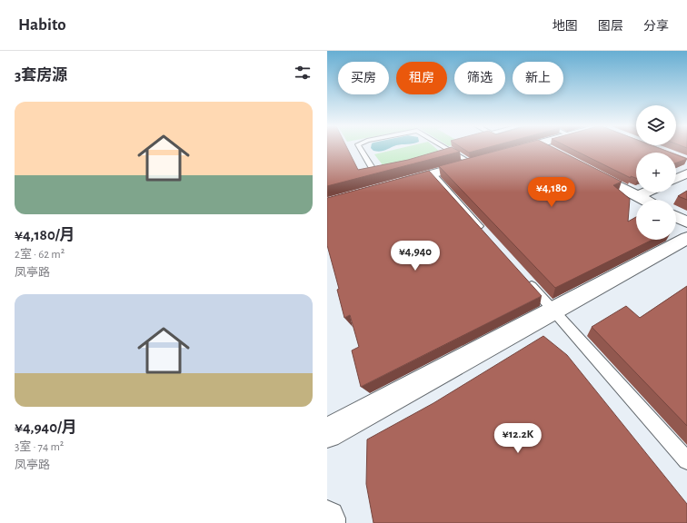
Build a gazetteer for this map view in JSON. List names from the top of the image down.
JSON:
{
  "page": {
    "header": "Habito",
    "nav": ["地图", "图层", "分享"],
    "heading": "3套房源",
    "chip": [
      "买房",
      "租房",
      "筛选",
      "新上"
    ],
    "list": [
      {
        "name": "¥4,180/月",
        "note": "2室 · 62 m² · 凤亭路"
      },
      {
        "name": "¥4,940/月",
        "note": "3室 · 74 m² · 凤亭路"
      }
    ],
    "map_buttons": ["+", "−"],
    "price": ["¥4,180", "¥4,940", "¥12.2K"]
  }
}
